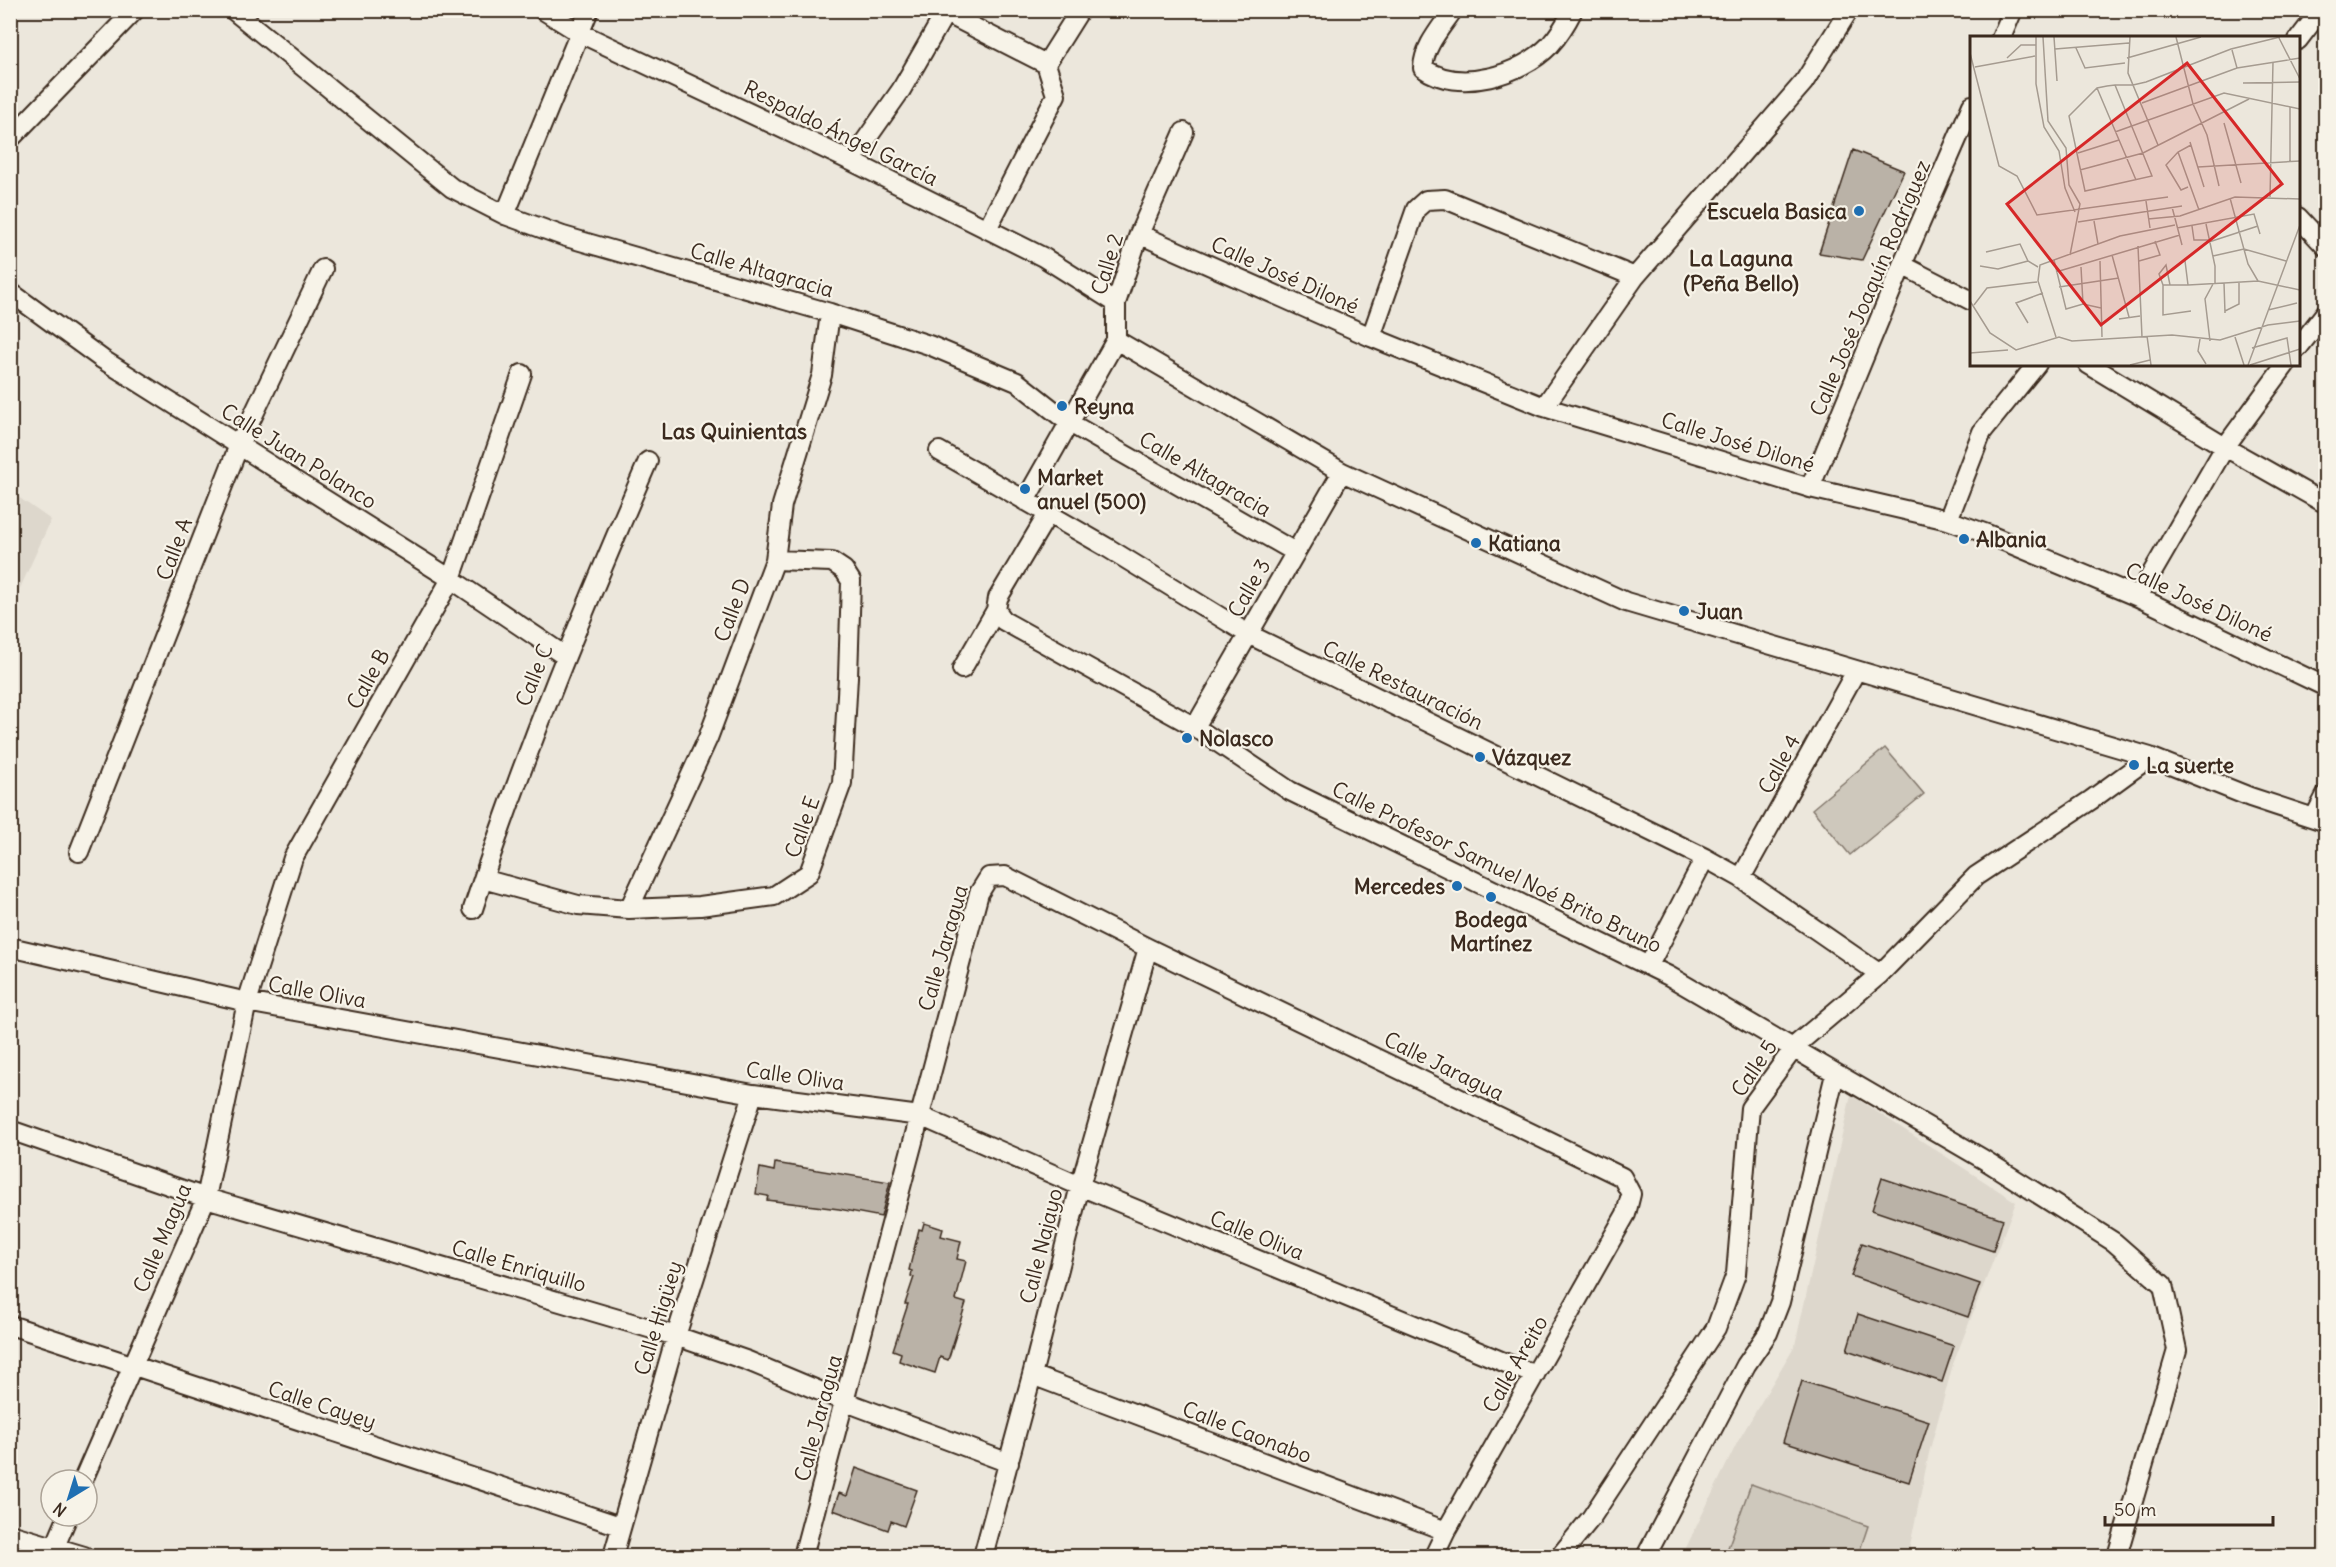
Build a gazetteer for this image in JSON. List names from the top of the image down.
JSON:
{
  "streets": {
    "street": [
      "Respaldo Ángel García",
      "Calle 2",
      "Calle Altagracia",
      "Calle José Diloné",
      "Calle José Joaquín Rodríguez",
      "Calle Juan Polanco",
      "Calle A",
      "Calle 3",
      "Calle D",
      "Calle C",
      "Calle B",
      "Calle Restauración",
      "Calle 4",
      "Calle E",
      "Calle Profesor Samuel Noé Brito Bruno",
      "Calle Jaragua",
      "Calle Oliva",
      "Calle 5",
      "Calle Magua",
      "Calle Najayo",
      "Calle Enriquillo",
      "Calle Higüey",
      "Calle Areito",
      "Calle Cayey",
      "Calle Caonabo"
    ]
  },
  "crossings": [
    ["Respaldo Ángel García", "Calle 2"],
    ["Calle 2", "Calle José Diloné"],
    ["Calle Altagracia", "Calle 3"],
    ["Calle Altagracia", "Calle D"],
    ["Calle José Diloné", "Calle José Joaquín Rodríguez"],
    ["Calle Juan Polanco", "Calle A"],
    ["Calle Juan Polanco", "Calle C"],
    ["Calle Juan Polanco", "Calle B"],
    ["Calle 3", "Calle Restauración"],
    ["Calle 3", "Calle Profesor Samuel Noé Brito Bruno"],
    ["Calle D", "Calle E"],
    ["Calle C", "Calle E"],
    ["Calle B", "Calle Oliva"],
    ["Calle B", "Calle Magua"],
    ["Calle Restauración", "Calle 4"],
    ["Calle Restauración", "Calle 5"],
    ["Calle Profesor Samuel Noé Brito Bruno", "Calle 5"],
    ["Calle Jaragua", "Calle Oliva"],
    ["Calle Jaragua", "Calle Najayo"],
    ["Calle Jaragua", "Calle Enriquillo"],
    ["Calle Jaragua", "Calle Areito"],
    ["Calle Oliva", "Calle Magua"],
    ["Calle Oliva", "Calle Najayo"],
    ["Calle Oliva", "Calle Higüey"],
    ["Calle Oliva", "Calle Areito"],
    ["Calle Magua", "Calle Enriquillo"],
    ["Calle Magua", "Calle Cayey"],
    ["Calle Najayo", "Calle Enriquillo"],
    ["Calle Najayo", "Calle Caonabo"],
    ["Calle Enriquillo", "Calle Higüey"],
    ["Calle Higüey", "Calle Cayey"],
    ["Calle Areito", "Calle Caonabo"]
  ],
  "districts": ["La Laguna (Peña Bello)", "Las Quinientas"],
  "places": [
    "Escuela Basica",
    "Reyna",
    "Market anuel (500)",
    "Albania",
    "Katiana",
    "Juan",
    "Nolasco",
    "Vázquez",
    "La suerte",
    "Mercedes",
    "Bodega Martínez"
  ],
  "scale_bar": "50 m",
  "north": "bottom left"
}
